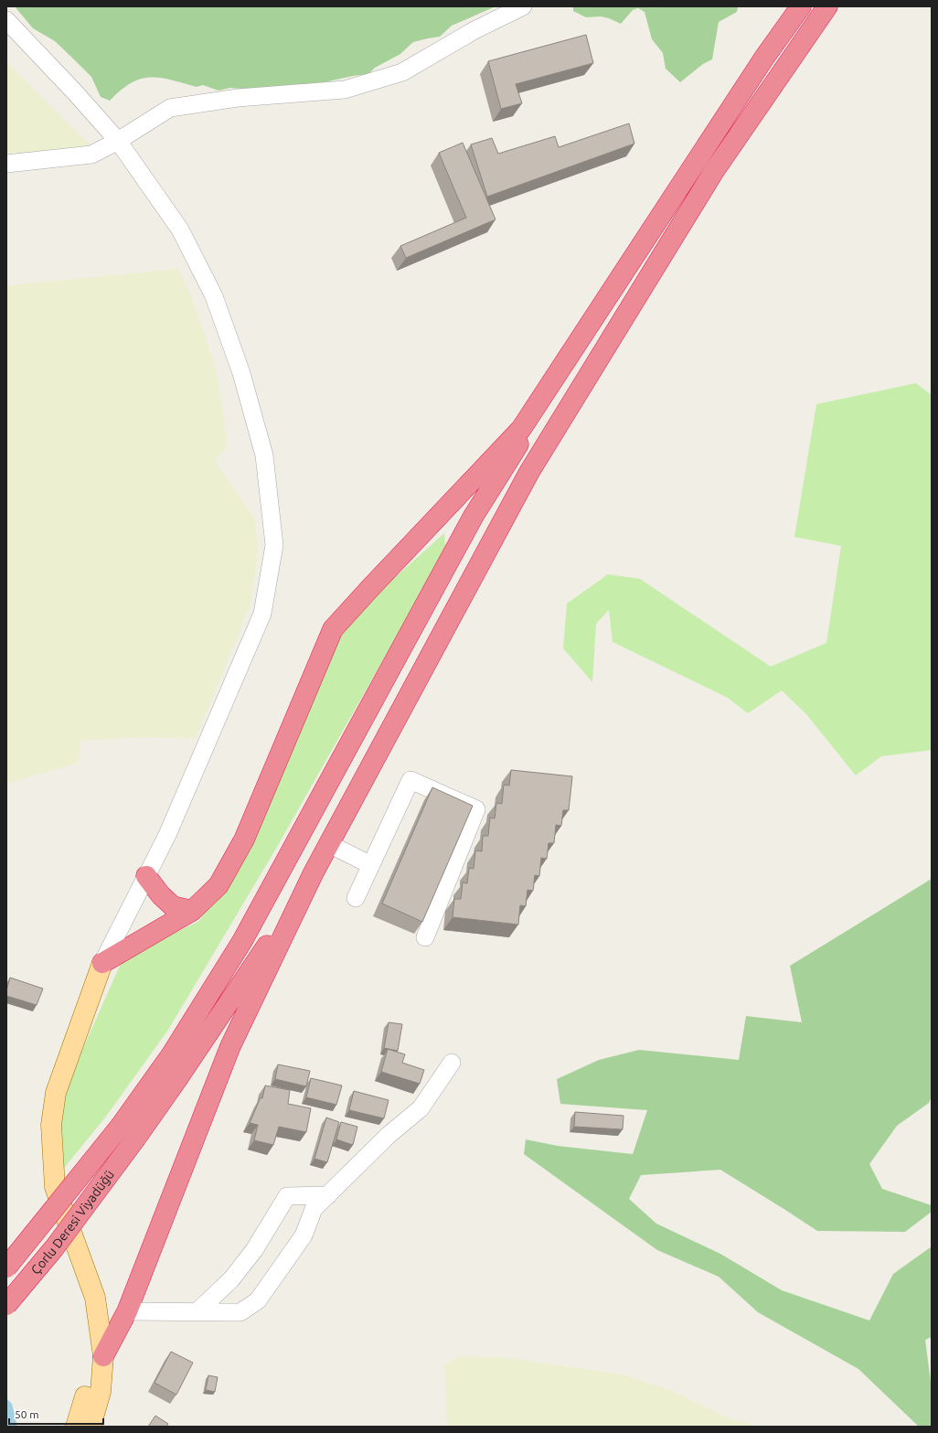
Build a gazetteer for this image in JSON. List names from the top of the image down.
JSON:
{
  "streets": {
    "highway": ["Çorlu Deresi Viyadüğü"]
  },
  "scale_bar": "50 m"
}
